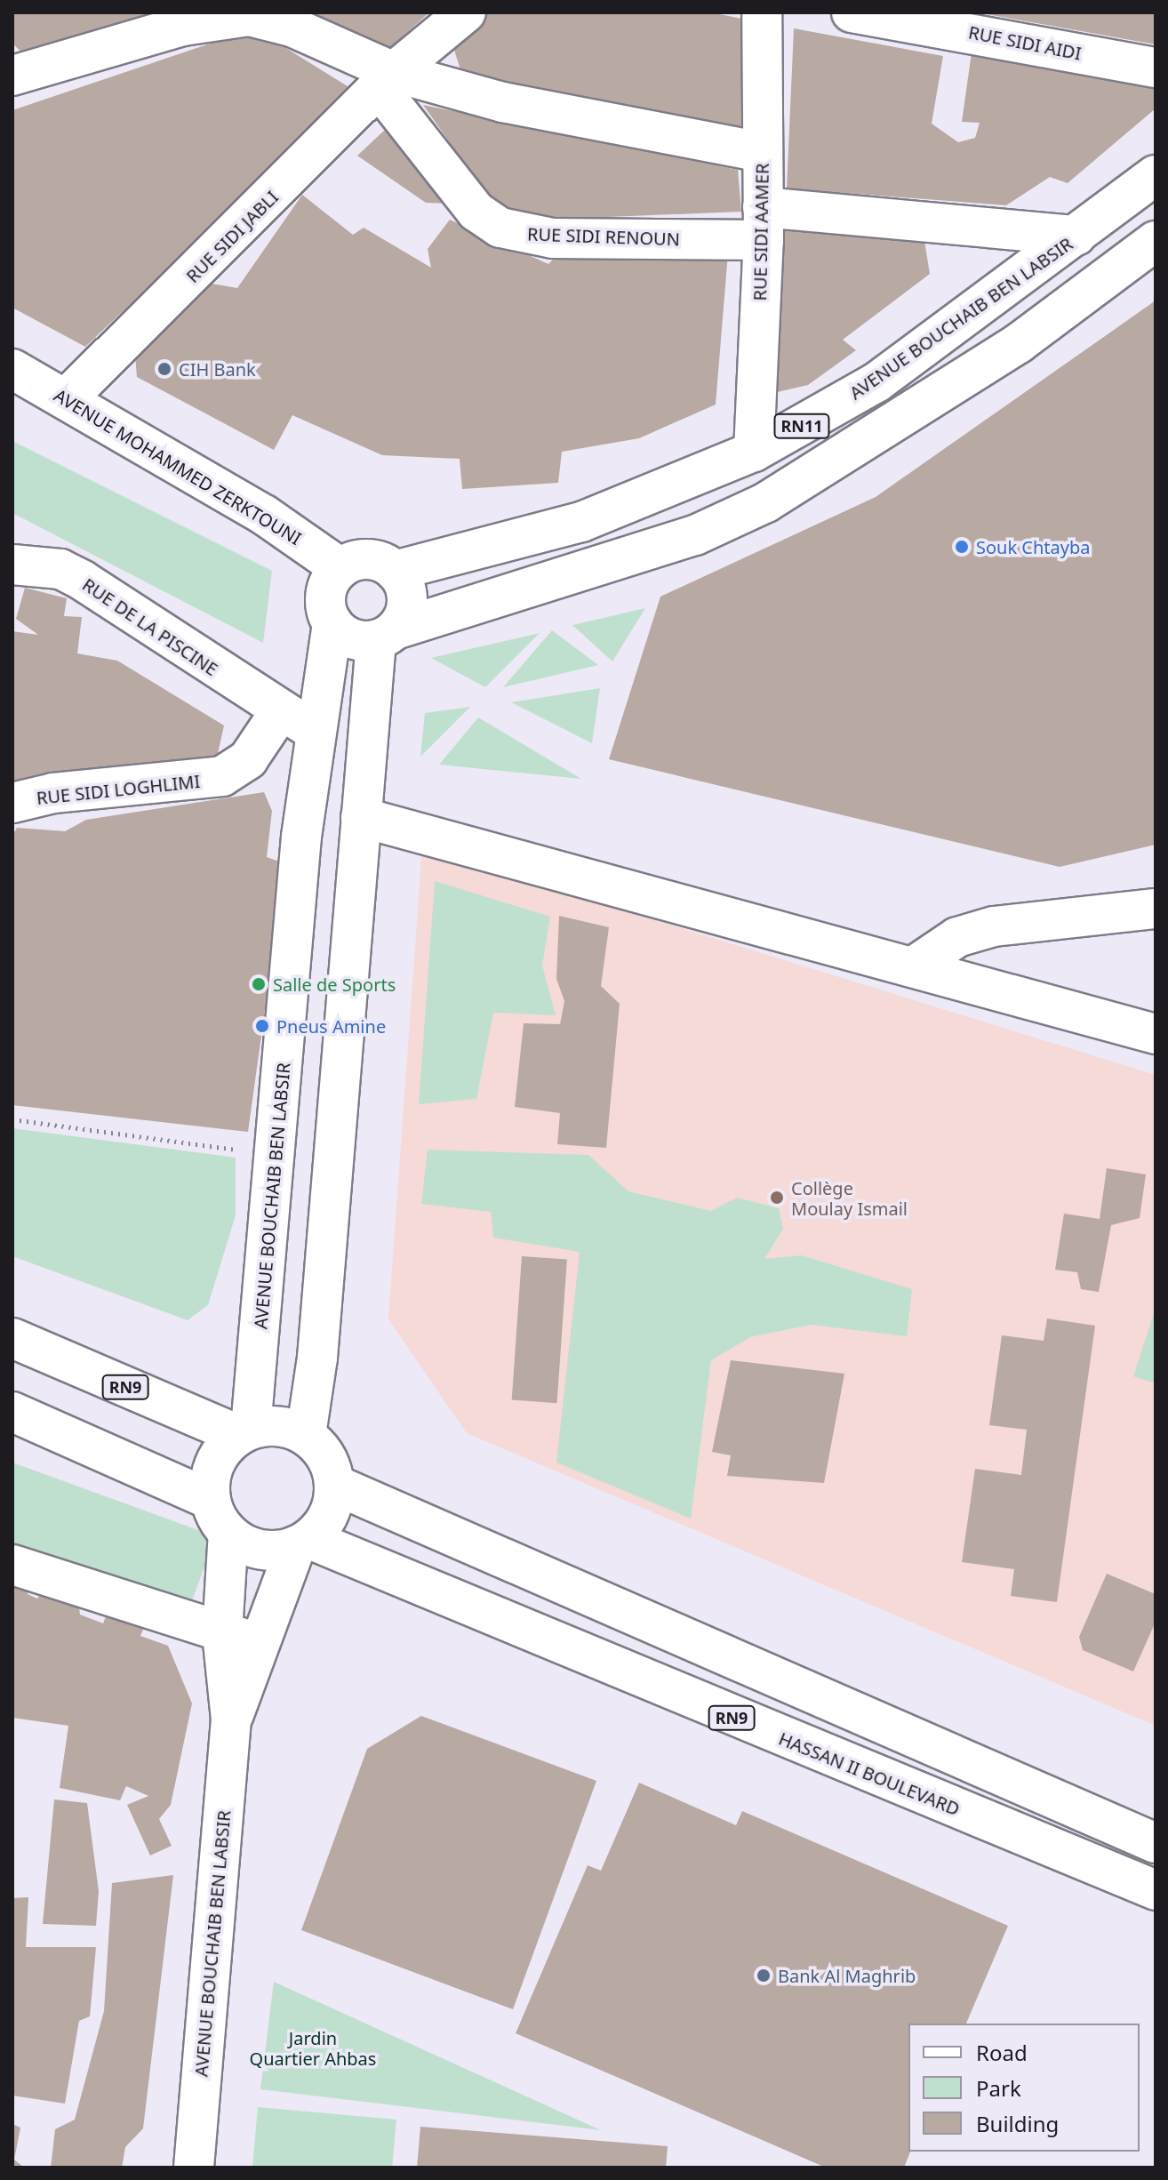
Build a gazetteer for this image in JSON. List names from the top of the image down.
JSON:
{
  "streets": {
    "main road": [
      "RUE SIDI AIDI",
      "RUE SIDI AAMER",
      "RUE SIDI JABLI",
      "RUE SIDI RENOUN",
      "AVENUE BOUCHAIB BEN LABSIR",
      "RN11",
      "AVENUE MOHAMMED ZERKTOUNI",
      "RUE DE LA PISCINE",
      "RUE SIDI LOGHLIMI",
      "RN9",
      "HASSAN II BOULEVARD"
    ]
  },
  "crossings": [
    ["RUE SIDI AAMER", "RUE SIDI RENOUN"],
    ["RUE SIDI AAMER", "AVENUE BOUCHAIB BEN LABSIR"],
    ["RUE SIDI JABLI", "RUE SIDI RENOUN"],
    ["RUE SIDI JABLI", "AVENUE MOHAMMED ZERKTOUNI"],
    ["RUE SIDI RENOUN", "AVENUE BOUCHAIB BEN LABSIR"],
    ["AVENUE BOUCHAIB BEN LABSIR", "RN11"],
    ["AVENUE BOUCHAIB BEN LABSIR", "AVENUE MOHAMMED ZERKTOUNI"],
    ["AVENUE BOUCHAIB BEN LABSIR", "RUE DE LA PISCINE"],
    ["AVENUE BOUCHAIB BEN LABSIR", "RN9"],
    ["AVENUE BOUCHAIB BEN LABSIR", "HASSAN II BOULEVARD"],
    ["RN11", "AVENUE MOHAMMED ZERKTOUNI"],
    ["RUE DE LA PISCINE", "RUE SIDI LOGHLIMI"],
    ["RN9", "HASSAN II BOULEVARD"]
  ],
  "parks": ["Jardin Quartier Ahbas"],
  "places": [
    "CIH Bank",
    "Souk Chtayba",
    "Salle de Sports",
    "Pneus Amine",
    "Collège Moulay Ismail",
    "Bank Al Maghrib"
  ],
  "legend": ["Road", "Park", "Building"]
}
